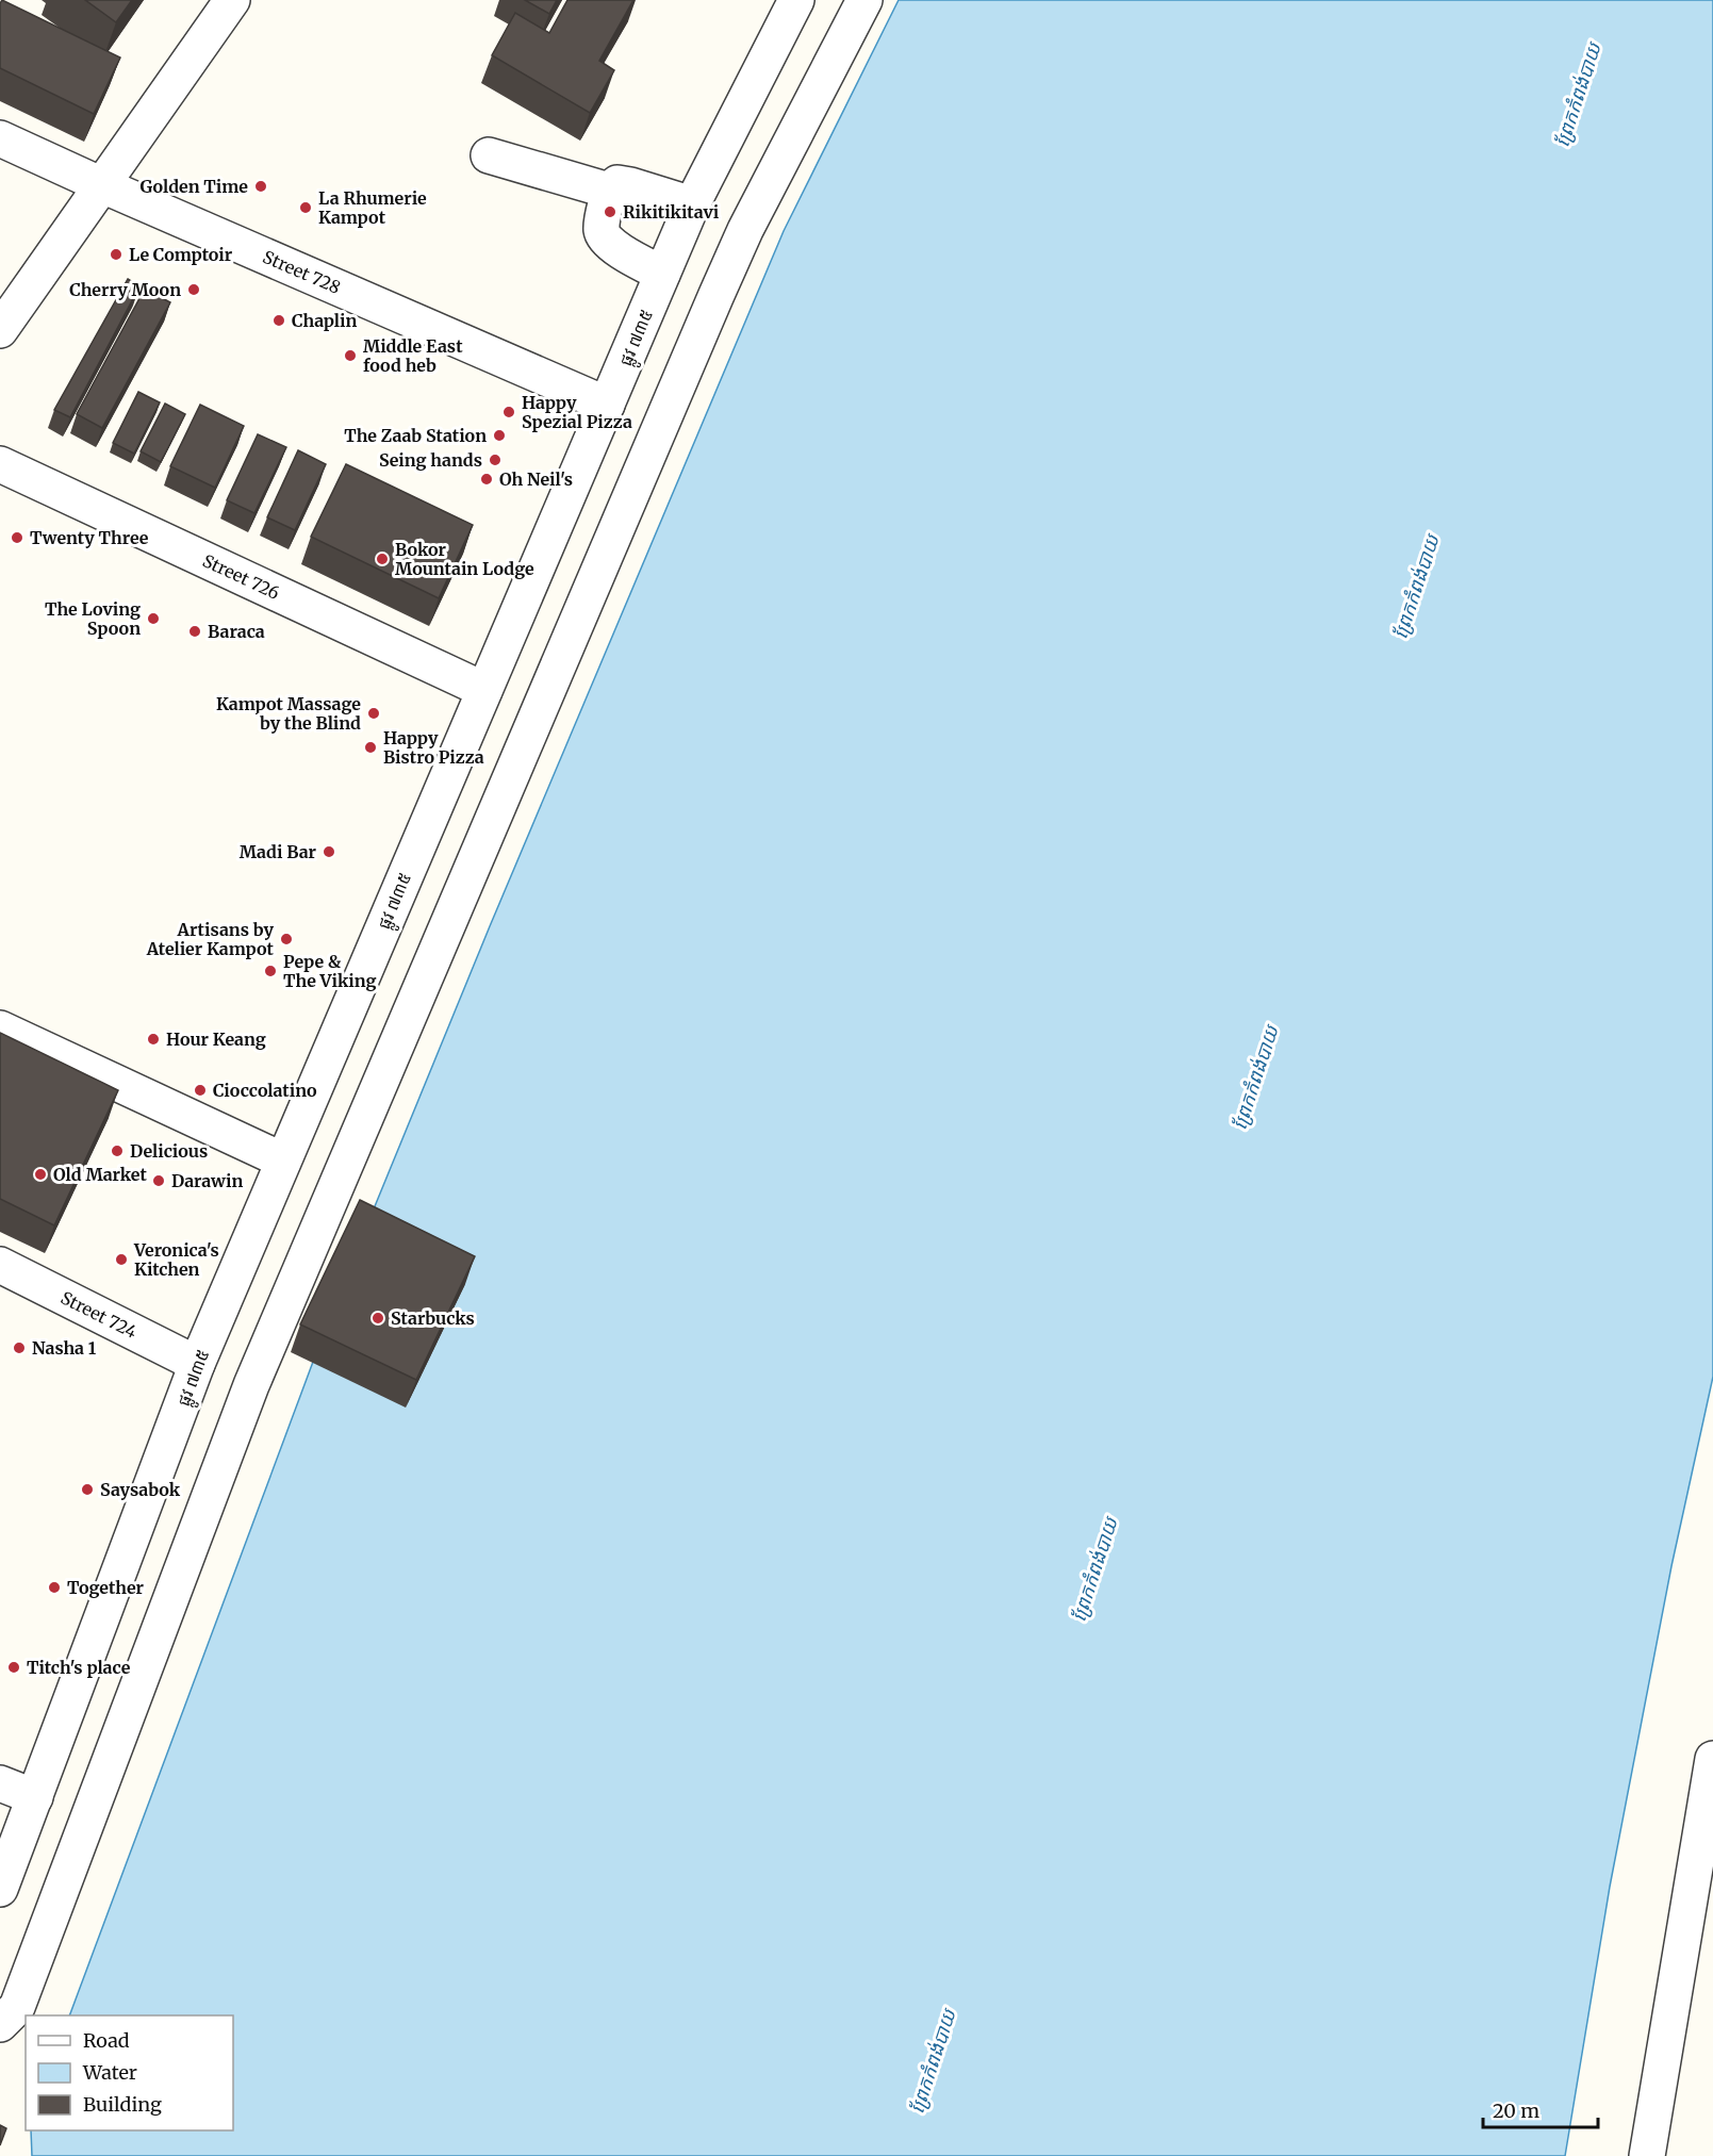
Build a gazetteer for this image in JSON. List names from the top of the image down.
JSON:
{
  "streets": {
    "street": [
      "Street 728",
      "ផ្លូវ ៧៣៥",
      "Street 726",
      "Street 724"
    ]
  },
  "crossings": [
    ["Street 728", "ផ្លូវ ៧៣៥"],
    ["ផ្លូវ ៧៣៥", "Street 726"],
    ["ផ្លូវ ៧៣៥", "Street 724"]
  ],
  "water": ["ព្រែកកំពង់បាយ"],
  "places": [
    "Golden Time",
    "La Rhumerie Kampot",
    "Rikitikitavi",
    "Le Comptoir",
    "Cherry Moon",
    "Chaplin",
    "Middle East food heb",
    "Happy Spezial Pizza",
    "The Zaab Station",
    "Seing hands",
    "Oh Neil's",
    "Twenty Three",
    "Bokor Mountain Lodge",
    "The Loving Spoon",
    "Baraca",
    "Kampot Massage by the Blind",
    "Happy Bistro Pizza",
    "Madi Bar",
    "Artisans by Atelier Kampot",
    "Pepe & The Viking",
    "Hour Keang",
    "Cioccolatino",
    "Delicious",
    "Old Market",
    "Darawin",
    "Veronica's Kitchen",
    "Starbucks",
    "Nasha 1",
    "Saysabok",
    "Together",
    "Titch's place"
  ],
  "legend": ["Road", "Water", "Building"],
  "scale_bar": "20 m"
}
